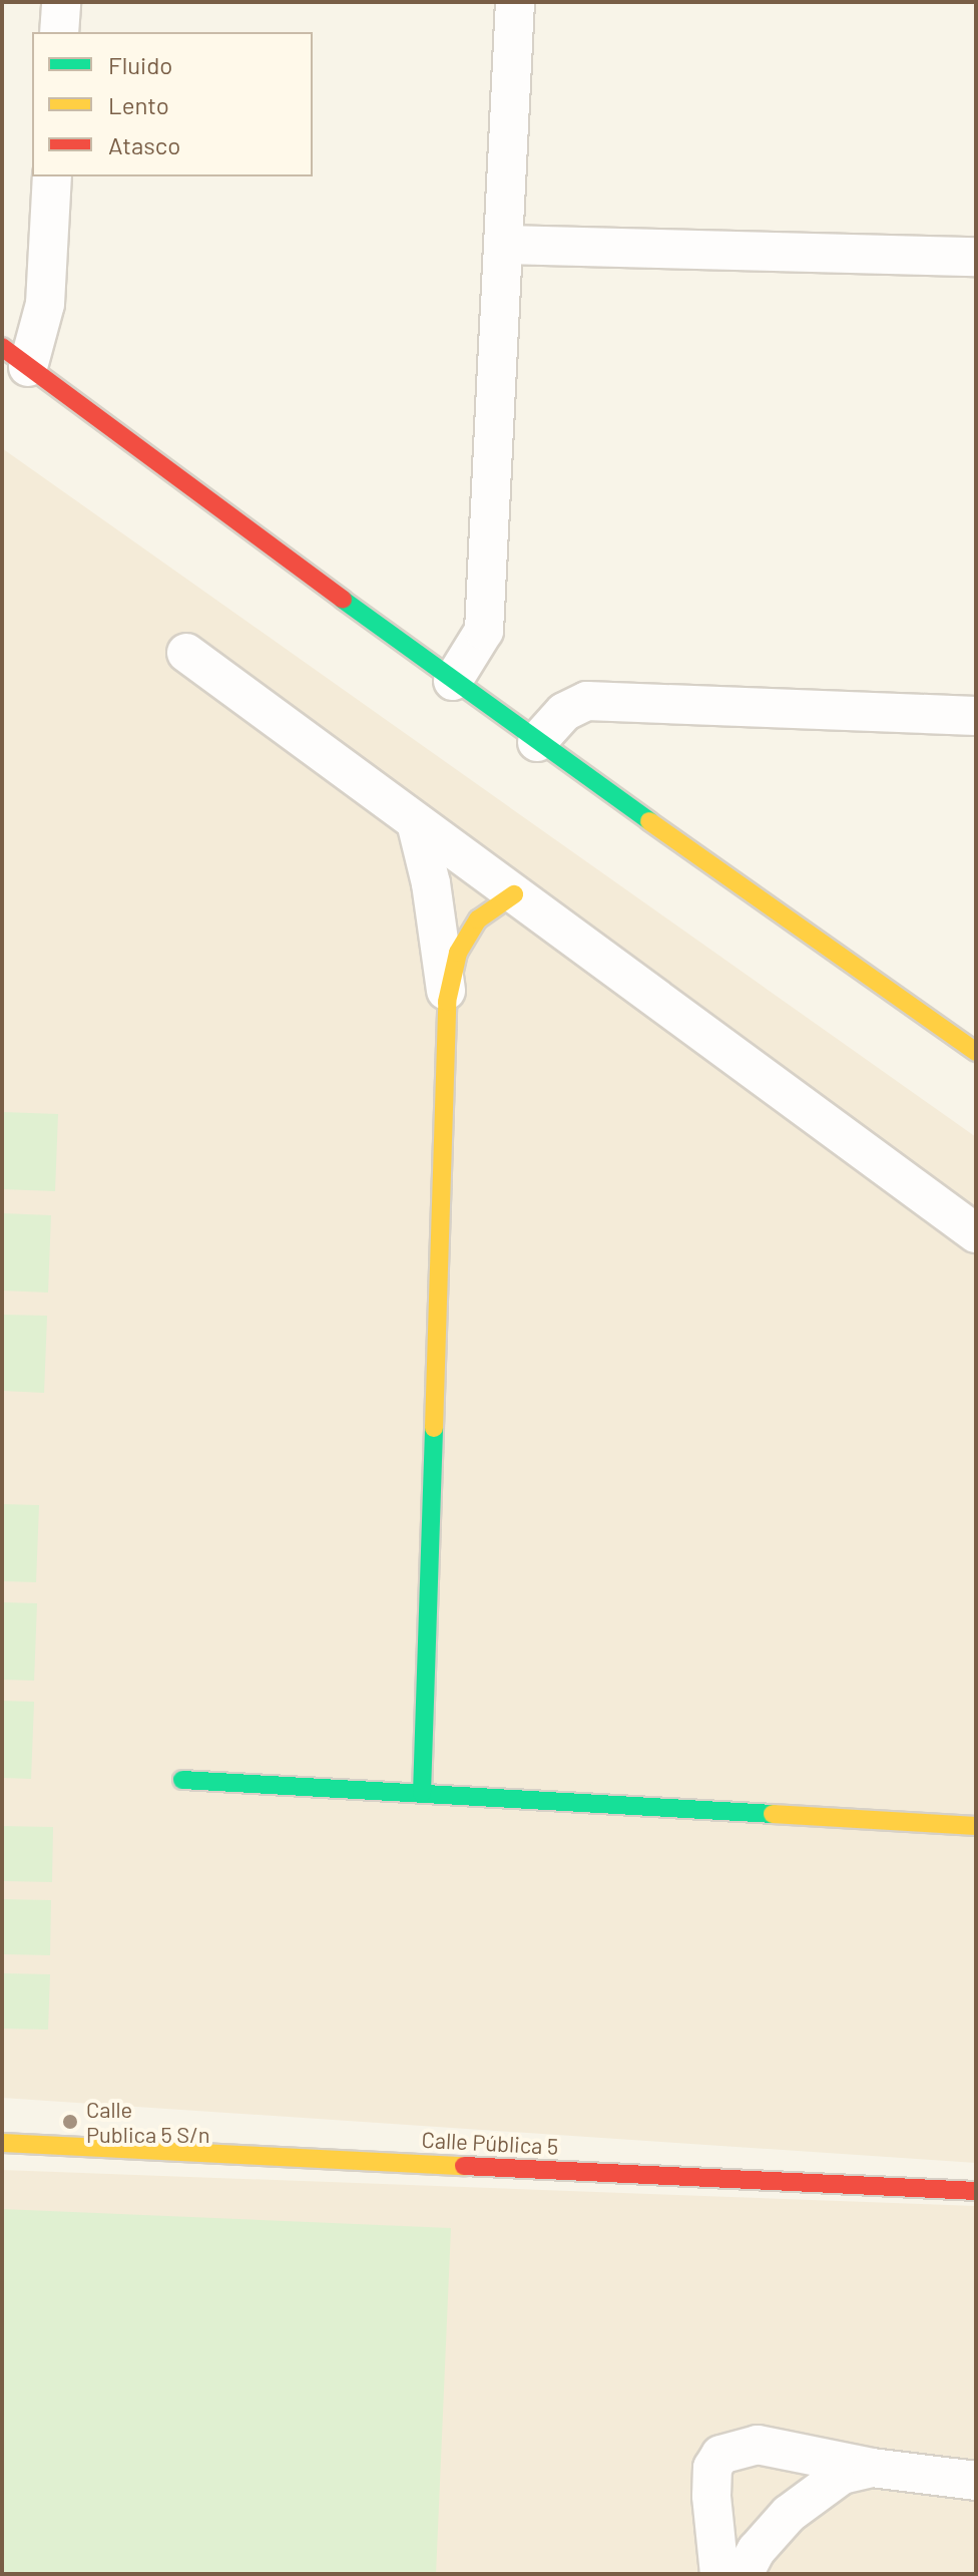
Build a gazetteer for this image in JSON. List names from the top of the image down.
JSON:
{
  "streets": {
    "street": ["Calle Pública 5"]
  },
  "places": ["Calle Publica 5 S/n"],
  "legend": ["Fluido", "Lento", "Atasco"]
}
